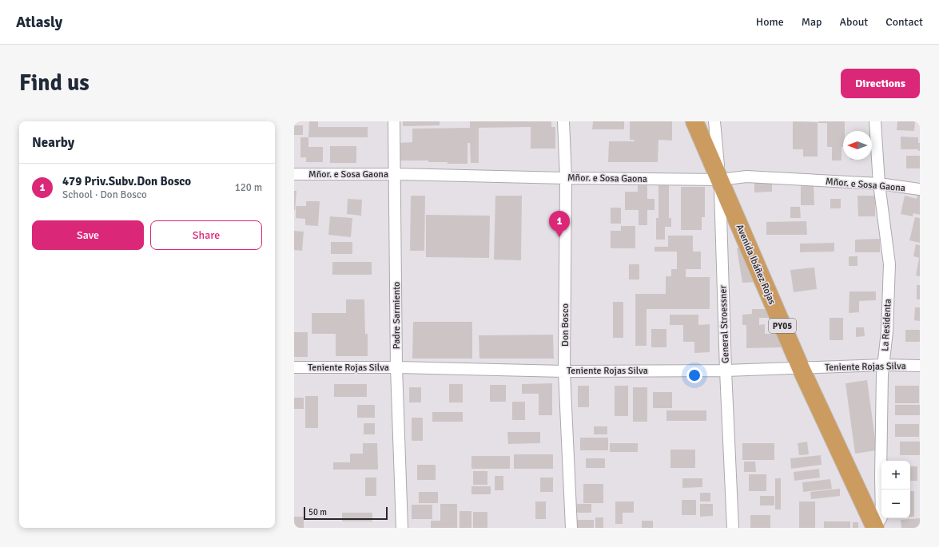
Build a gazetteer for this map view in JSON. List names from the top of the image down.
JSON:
{
  "streets": {
    "highway": ["Avenida Ibáñez Rojas", "PY05"],
    "street": [
      "Mñor. e Sosa Gaona",
      "Padre Sarmiento",
      "General Stroessner",
      "Don Bosco",
      "La Residenta",
      "Teniente Rojas Silva"
    ]
  },
  "crossings": [
    ["Mñor. e Sosa Gaona", "Avenida Ibáñez Rojas"],
    ["Mñor. e Sosa Gaona", "Padre Sarmiento"],
    ["Mñor. e Sosa Gaona", "General Stroessner"],
    ["Mñor. e Sosa Gaona", "Don Bosco"],
    ["Mñor. e Sosa Gaona", "La Residenta"],
    ["Avenida Ibáñez Rojas", "General Stroessner"],
    ["Avenida Ibáñez Rojas", "La Residenta"],
    ["Avenida Ibáñez Rojas", "Teniente Rojas Silva"],
    ["Padre Sarmiento", "Teniente Rojas Silva"],
    ["General Stroessner", "Teniente Rojas Silva"],
    ["Don Bosco", "Teniente Rojas Silva"],
    ["La Residenta", "Teniente Rojas Silva"]
  ],
  "scale_bar": "50 m",
  "north": "left",
  "page": {
    "header": "Atlasly",
    "nav": [
      "Home",
      "Map",
      "About",
      "Contact"
    ],
    "buttons": [
      "Directions",
      ["Save", "Share"]
    ],
    "title": "Find us",
    "heading": "Nearby",
    "list": [
      {
        "mark": "1",
        "name": "479 Priv.Subv.Don Bosco",
        "note": "School · Don Bosco",
        "value": "120 m"
      }
    ],
    "pins": "1",
    "map_buttons": ["+", "−"],
    "scale": "50 m"
  }
}
